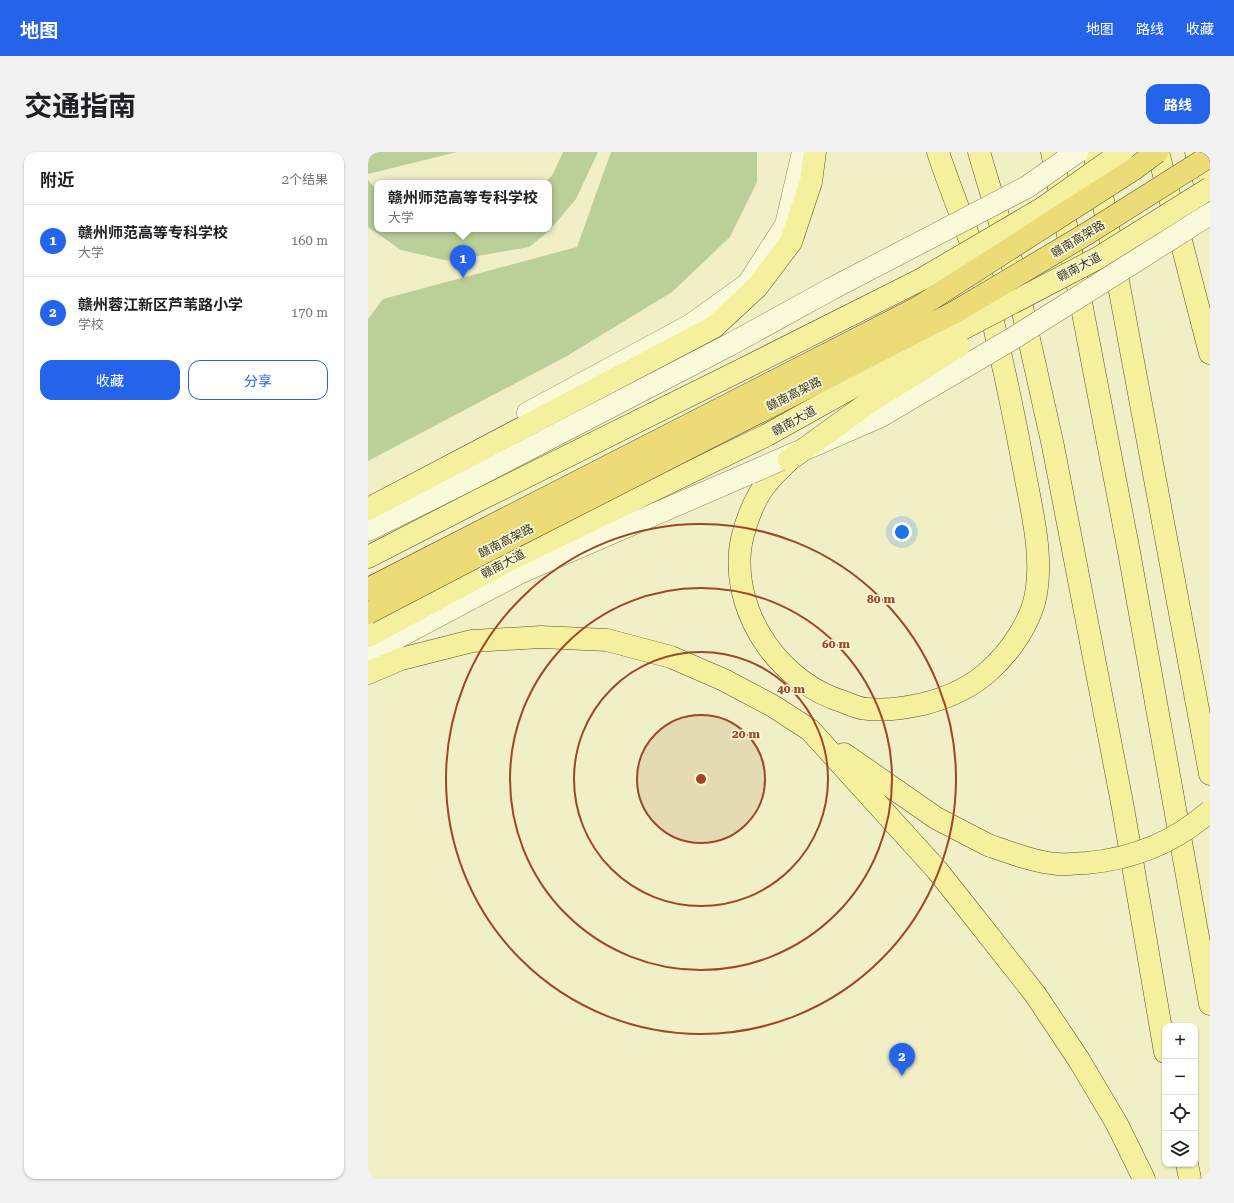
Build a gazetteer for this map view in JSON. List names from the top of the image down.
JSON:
{
  "streets": {
    "highway": ["赣南高架路"],
    "main road": ["赣南大道"]
  },
  "page": {
    "header": "地图",
    "nav": ["地图", "路线", "收藏"],
    "title": "交通指南",
    "buttons": [
      "路线",
      ["收藏", "分享"]
    ],
    "heading": ["附近", "2个结果"],
    "popup": ["赣州师范高等专科学校", "大学"],
    "list": [
      {
        "mark": "1",
        "name": "赣州师范高等专科学校",
        "note": "大学",
        "value": "160 m"
      },
      {
        "mark": "2",
        "name": "赣州蓉江新区芦苇路小学",
        "note": "学校",
        "value": "170 m"
      }
    ],
    "pins": ["1", "2"],
    "map_buttons": ["+", "−"]
  },
  "rings": [
    "80 m",
    "60 m",
    "40 m",
    "20 m"
  ]
}
